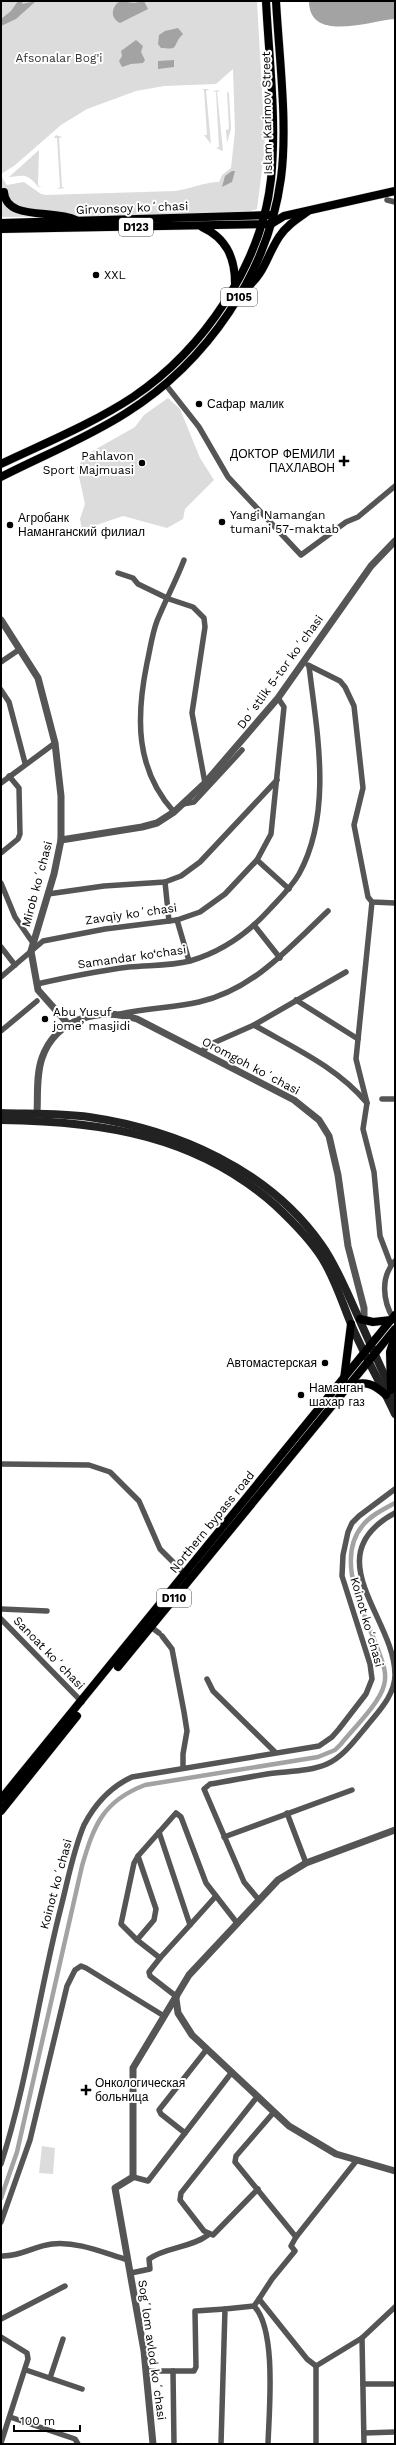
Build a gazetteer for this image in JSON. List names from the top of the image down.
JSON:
{
  "streets": {
    "main road": [
      "Islam Karimov Street",
      "Girvonsoy koʻchasi",
      "D123",
      "D105",
      "Northern bypass road",
      "D110"
    ],
    "street": [
      "Doʻstlik 5-tor koʻchasi",
      "Mirob koʻchasi",
      "Zavqiy koʻchasi",
      "Samandar ko‘chasi",
      "Oromgoh koʻchasi",
      "Koinot koʻchasi",
      "Sanoat koʻchasi",
      "Sogʻlom avlod koʻchasi"
    ]
  },
  "crossings": [
    ["Islam Karimov Street", "Girvonsoy koʻchasi"],
    ["Islam Karimov Street", "D123"],
    ["Girvonsoy koʻchasi", "D123"],
    ["Doʻstlik 5-tor koʻchasi", "Mirob koʻchasi"],
    ["Doʻstlik 5-tor koʻchasi", "Zavqiy koʻchasi"],
    ["Doʻstlik 5-tor koʻchasi", "Samandar ko‘chasi"],
    ["Mirob koʻchasi", "Zavqiy koʻchasi"],
    ["Mirob koʻchasi", "Samandar ko‘chasi"],
    ["Mirob koʻchasi", "Oromgoh koʻchasi"],
    ["Northern bypass road", "Sanoat koʻchasi"]
  ],
  "parks": ["Afsonalar Bog'i"],
  "places": {
    "other": [
      "XXL",
      "Сафар малик",
      "Pahlavon Sport Majmuasi",
      "Yangi Namangan tumani 57-maktab",
      "Агробанк Наманганский филиал",
      "Abu Yusuf jome’ masjidi",
      "Автомастерская",
      "Наманган шахар газ"
    ],
    "health": ["ДОКТОР ФЕМИЛИ ПАХЛАВОН", "Онкологическая больница"]
  },
  "scale_bar": "100 m"
}
